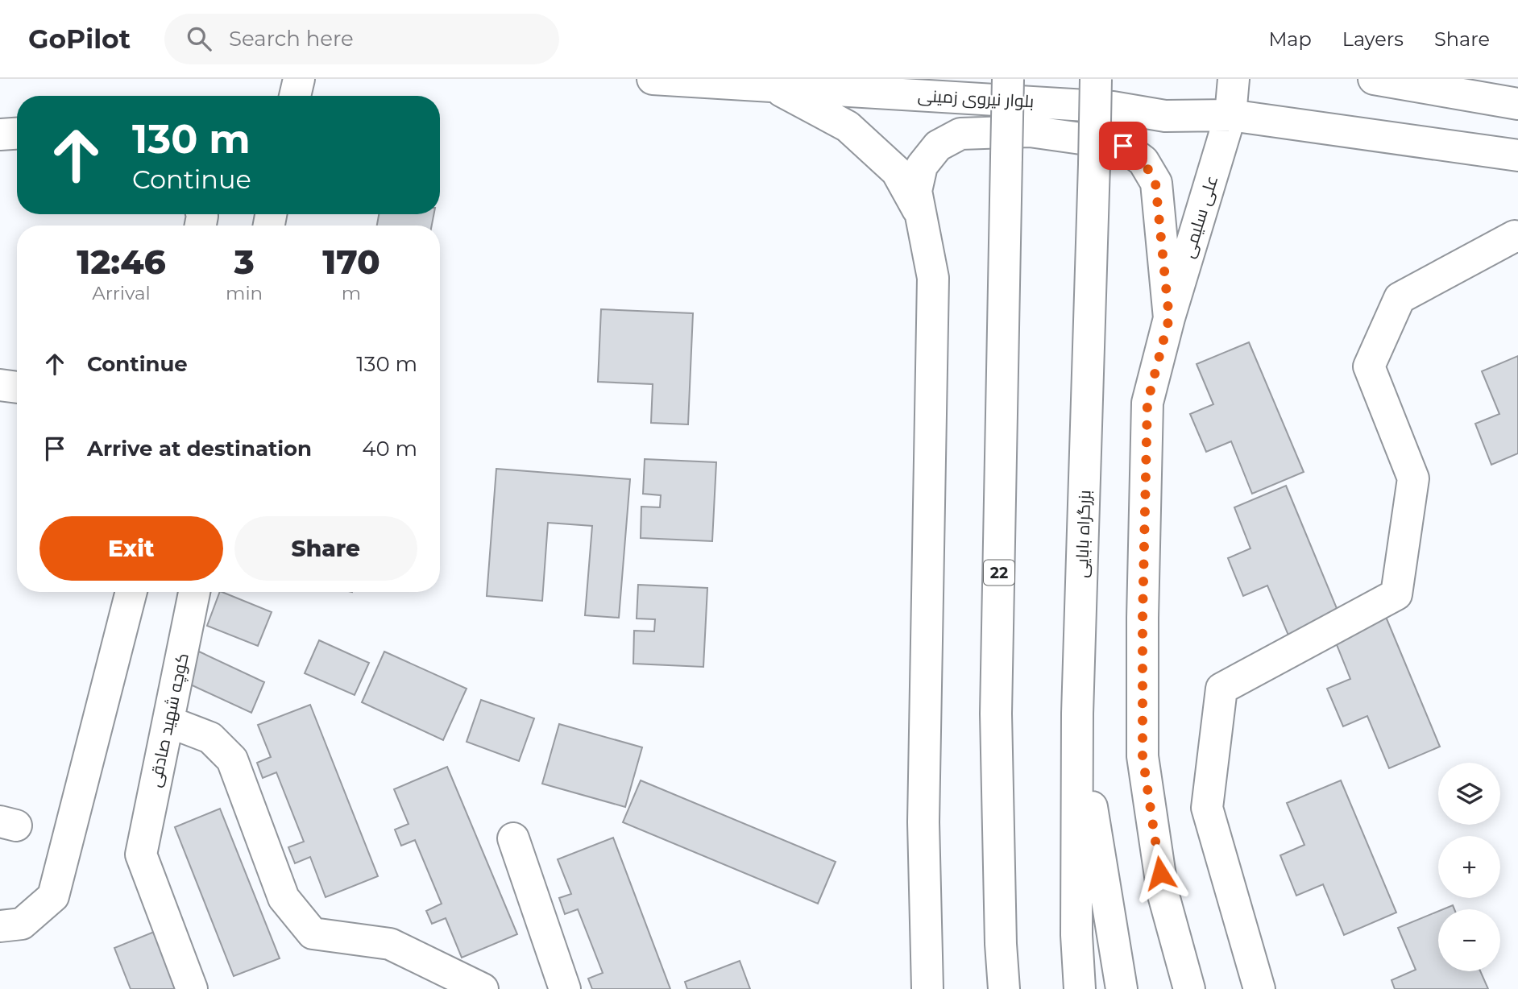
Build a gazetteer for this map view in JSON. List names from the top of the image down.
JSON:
{
  "streets": {
    "main road": [
      "بلوار نیروی زمینی",
      "علی سلیمی",
      "بزرگراه بابایی",
      "22",
      "کوچه شهید صادقی"
    ]
  },
  "crossings": [
    ["بلوار نیروی زمینی", "علی سلیمی"]
  ],
  "page": {
    "header": "GoPilot",
    "search": "Search here",
    "nav": ["Map", "Layers", "Share"],
    "turn": ["130 m", "Continue"],
    "eta": [
      "12:46",
      "Arrival",
      "3",
      "min",
      "170",
      "m"
    ],
    "list": [
      {
        "name": "Continue",
        "value": "130 m"
      },
      {
        "name": "Arrive at destination",
        "value": "40 m"
      }
    ],
    "buttons": ["Exit", "Share"],
    "map_buttons": ["+", "−"]
  }
}
